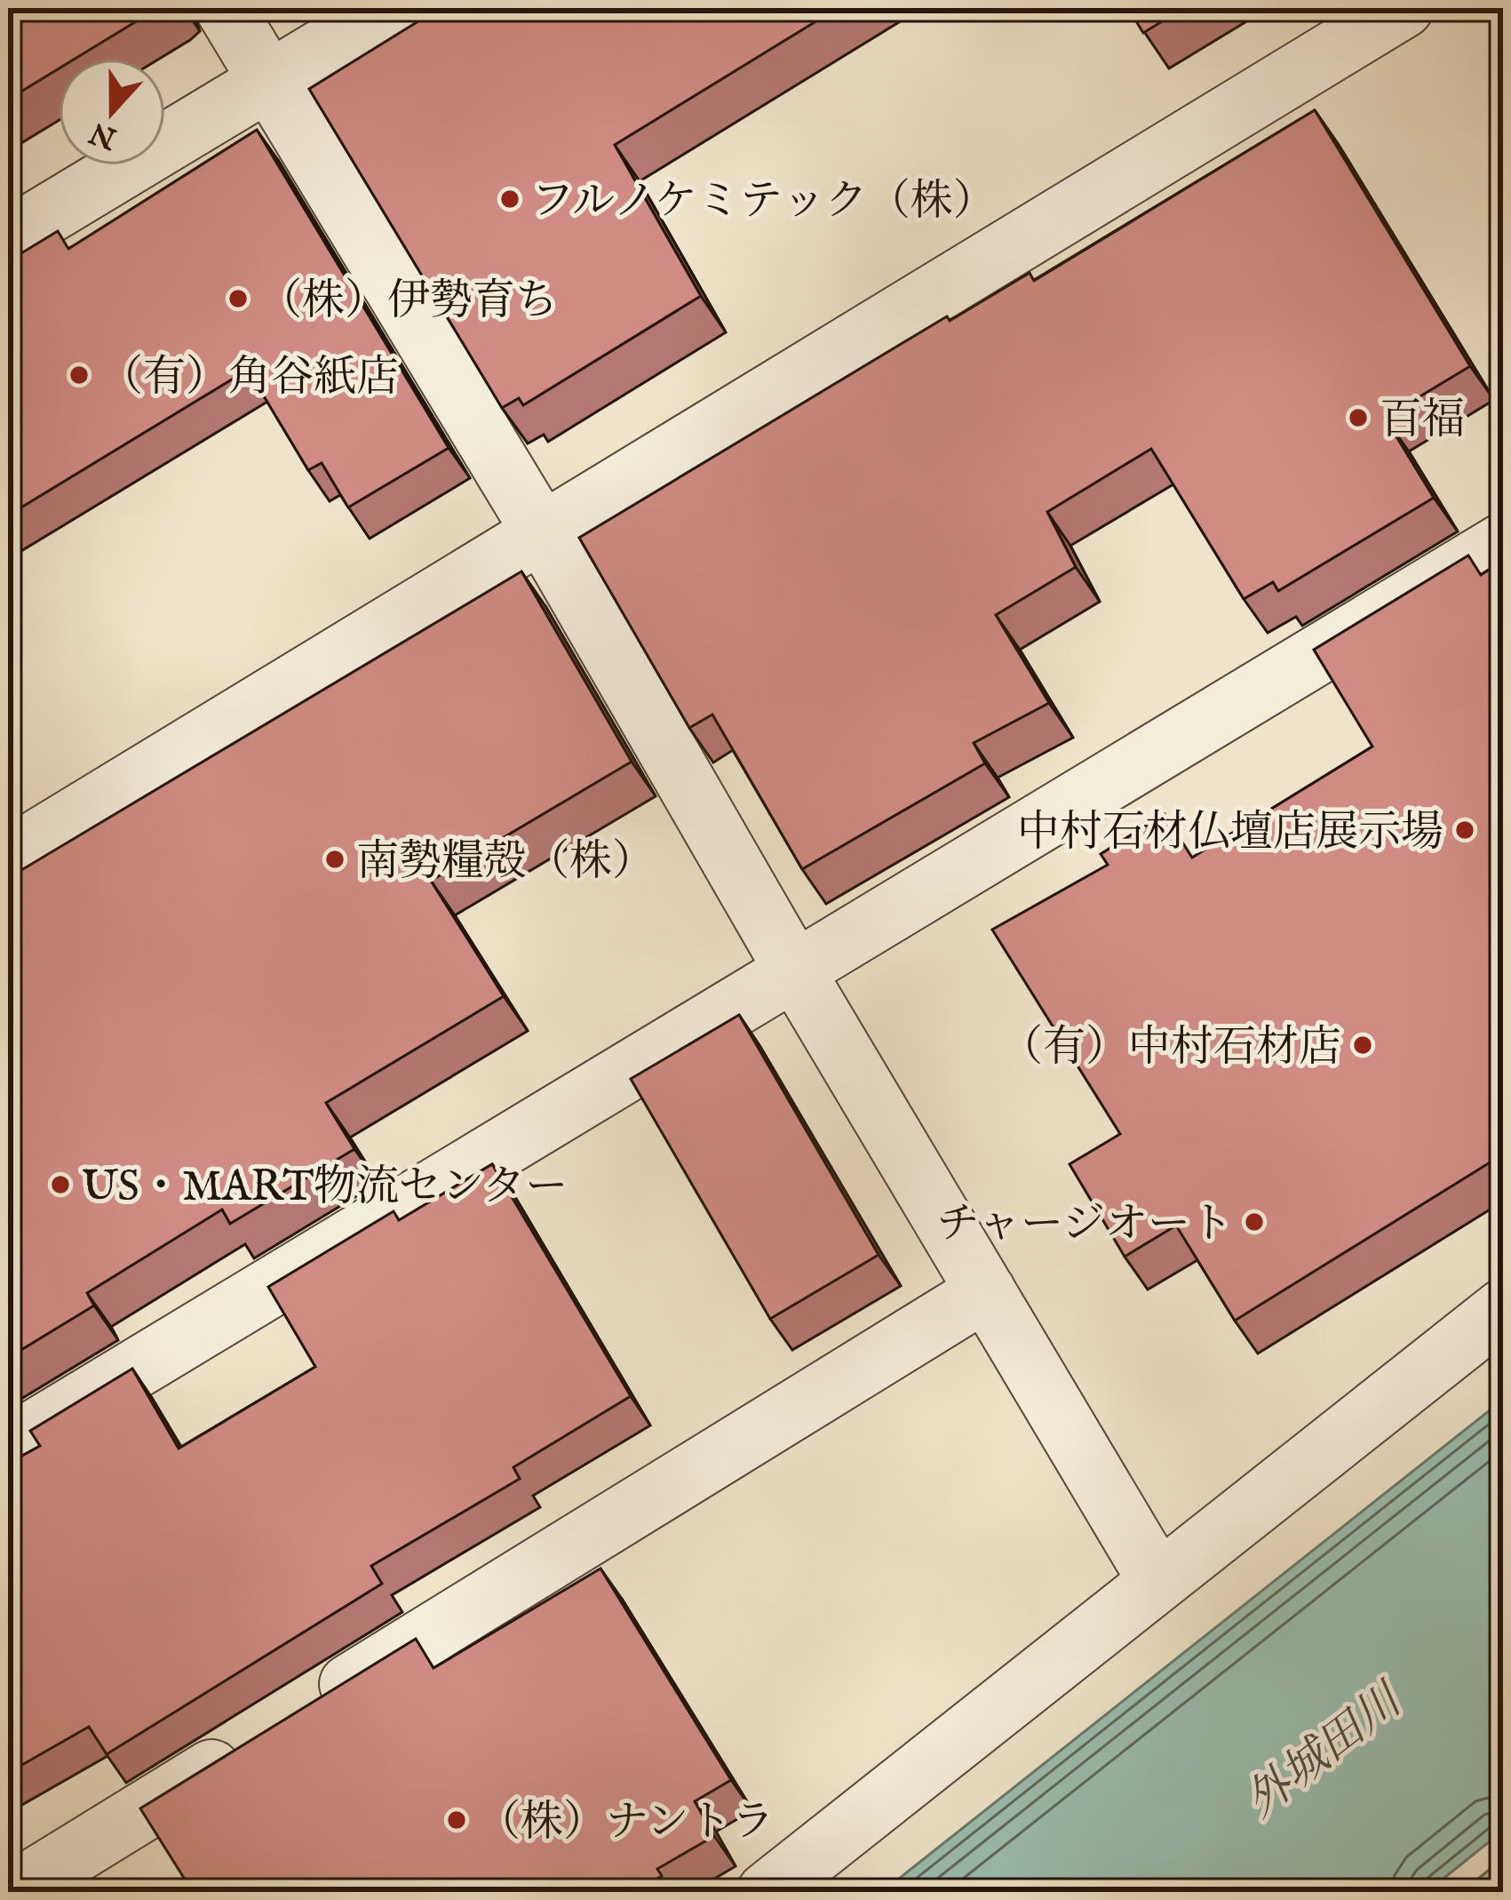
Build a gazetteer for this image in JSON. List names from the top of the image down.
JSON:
{
  "water": ["外城田川"],
  "places": [
    "フルノケミテック（株）",
    "（株）伊勢育ち",
    "（有）角谷紙店",
    "百福",
    "中村石材仏壇店展示場",
    "南勢糧殻（株）",
    "（有）中村石材店",
    "US・MART物流センター",
    "チャージオート",
    "（株）ナントラ"
  ],
  "north": "bottom"
}
